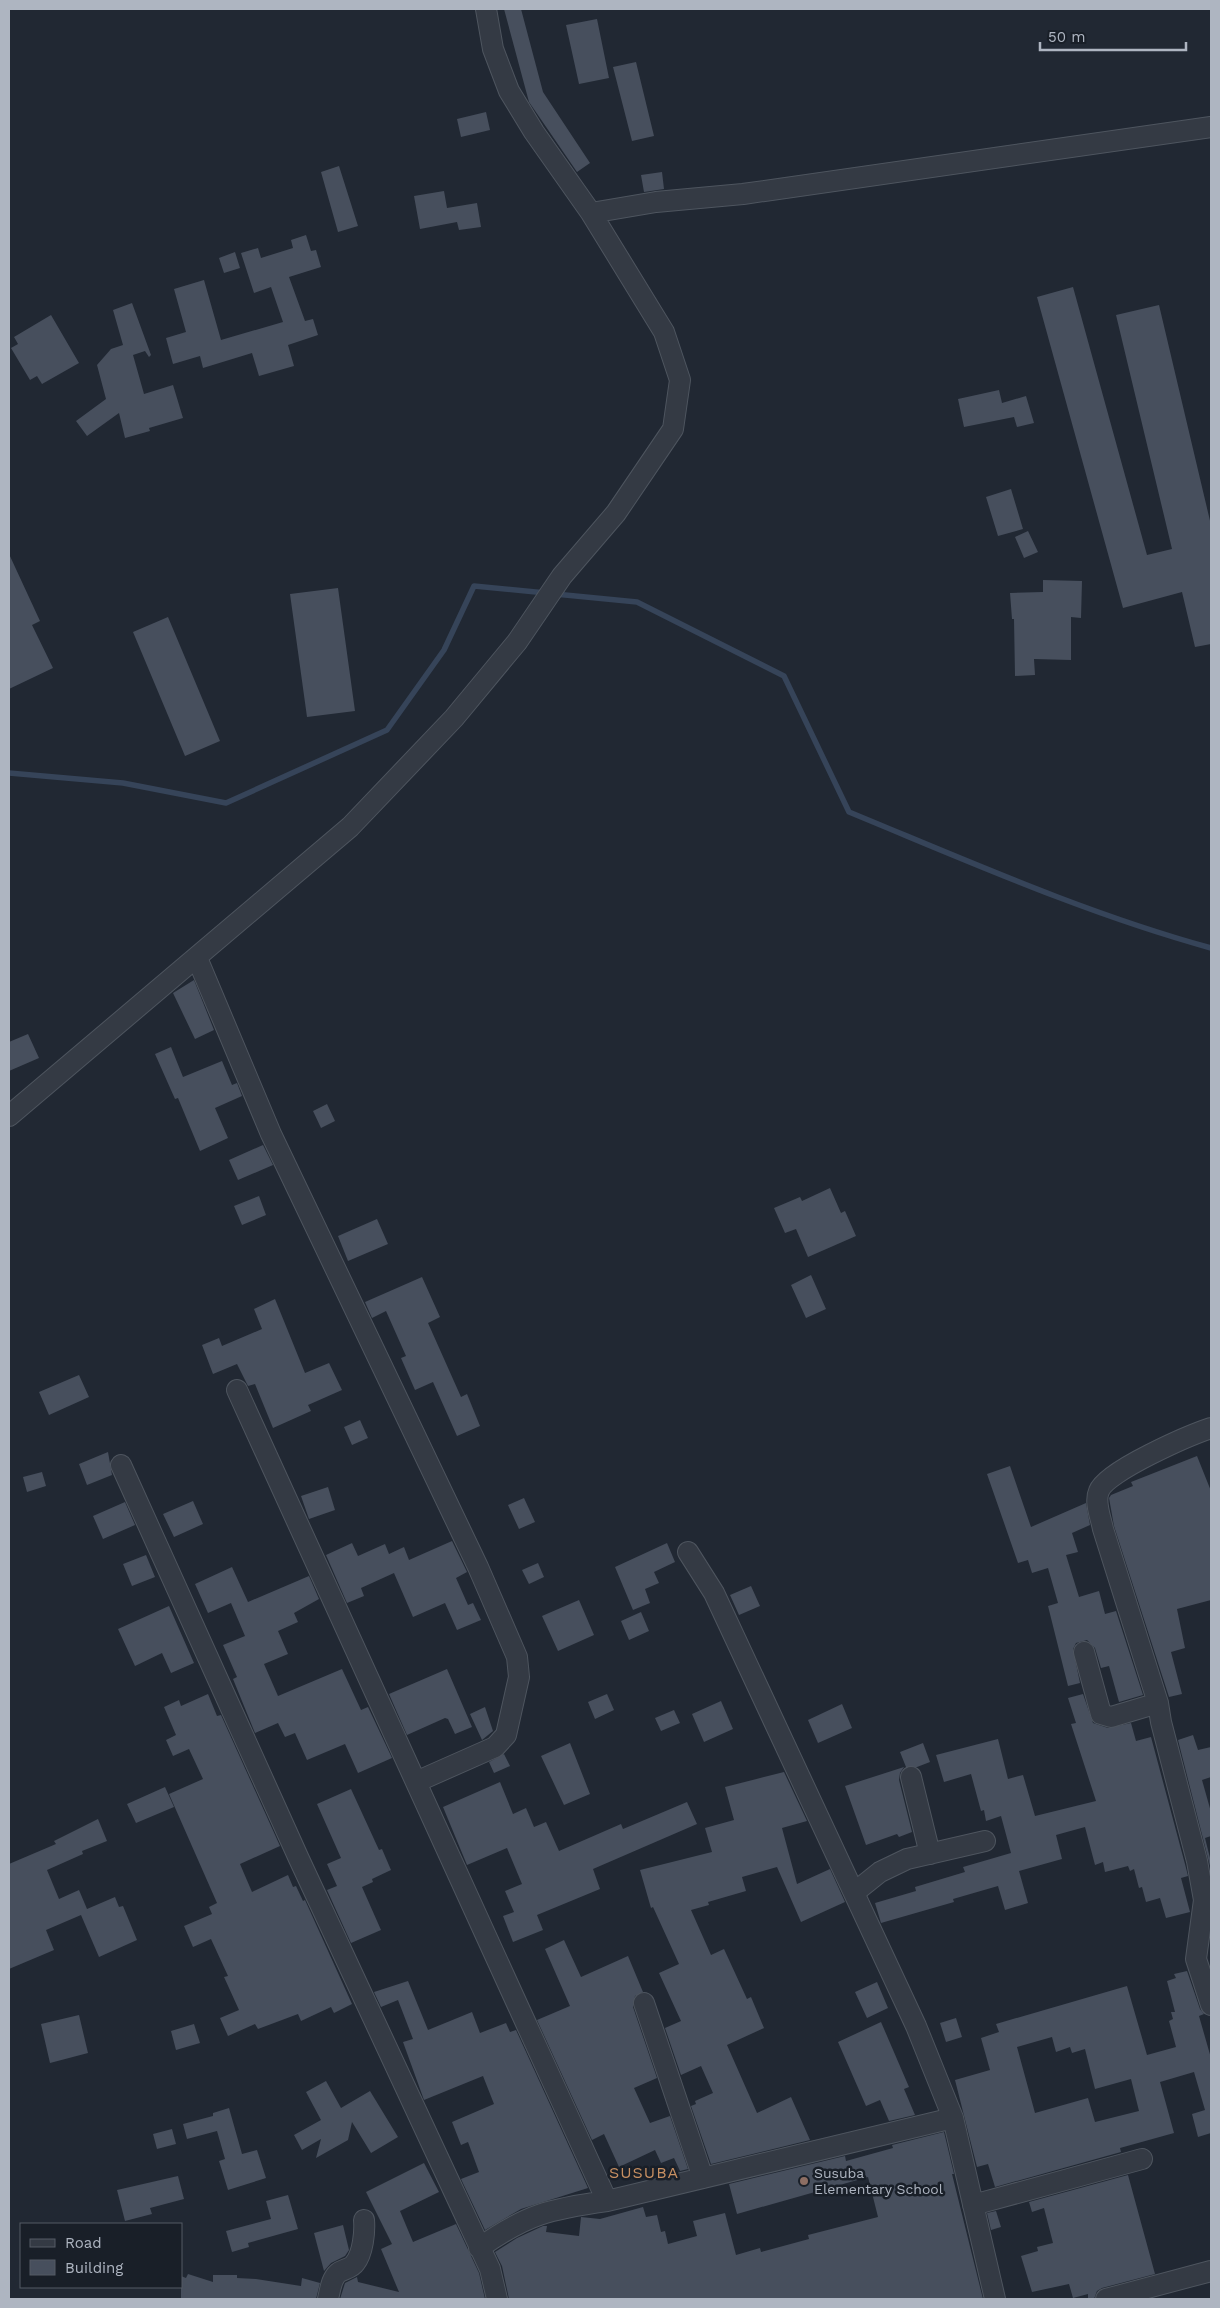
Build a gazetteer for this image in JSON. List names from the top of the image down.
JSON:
{
  "districts": ["SUSUBA"],
  "places": ["Susuba Elementary School"],
  "legend": ["Road", "Building"],
  "scale_bar": "50 m"
}
